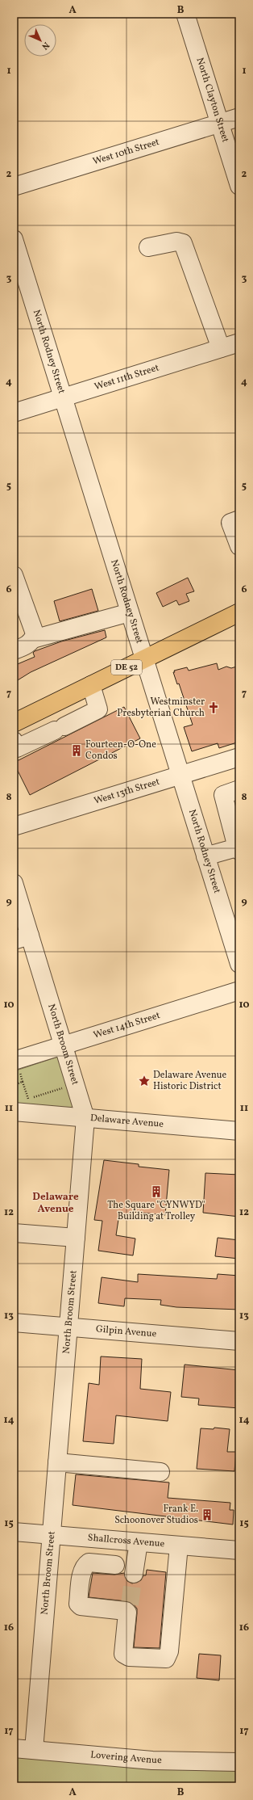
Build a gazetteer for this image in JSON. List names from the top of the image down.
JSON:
{
  "streets": {
    "main road": ["DE 52"],
    "street": [
      "North Clayton Street",
      "West 10th Street",
      "North Rodney Street",
      "West 11th Street",
      "West 13th Street",
      "West 14th Street",
      "North Broom Street",
      "Delaware Avenue",
      "Gilpin Avenue",
      "Shallcross Avenue",
      "Lovering Avenue"
    ]
  },
  "crossings": [
    ["North Clayton Street", "West 10th Street"],
    ["North Rodney Street", "West 11th Street"],
    ["North Rodney Street", "DE 52"],
    ["North Rodney Street", "West 13th Street"],
    ["West 14th Street", "North Broom Street"],
    ["North Broom Street", "Delaware Avenue"],
    ["North Broom Street", "Gilpin Avenue"],
    ["North Broom Street", "Shallcross Avenue"],
    ["North Broom Street", "Lovering Avenue"]
  ],
  "districts": ["Delaware Avenue"],
  "places": {
    "church": ["Westminster Presbyterian Church"],
    "building": ["Fourteen-O-One Condos", "The Square \"CYNWYD\" Building at Trolley", "Frank E. Schoonover Studios"],
    "place": ["Delaware Avenue Historic District"]
  },
  "north": "bottom right",
  "grid": {
    "columns": ["A", "B"],
    "rows": [
      "1",
      "2",
      "3",
      "4",
      "5",
      "6",
      "7",
      "8",
      "9",
      "10",
      "11",
      "12",
      "13",
      "14",
      "15",
      "16",
      "17"
    ]
  }
}
